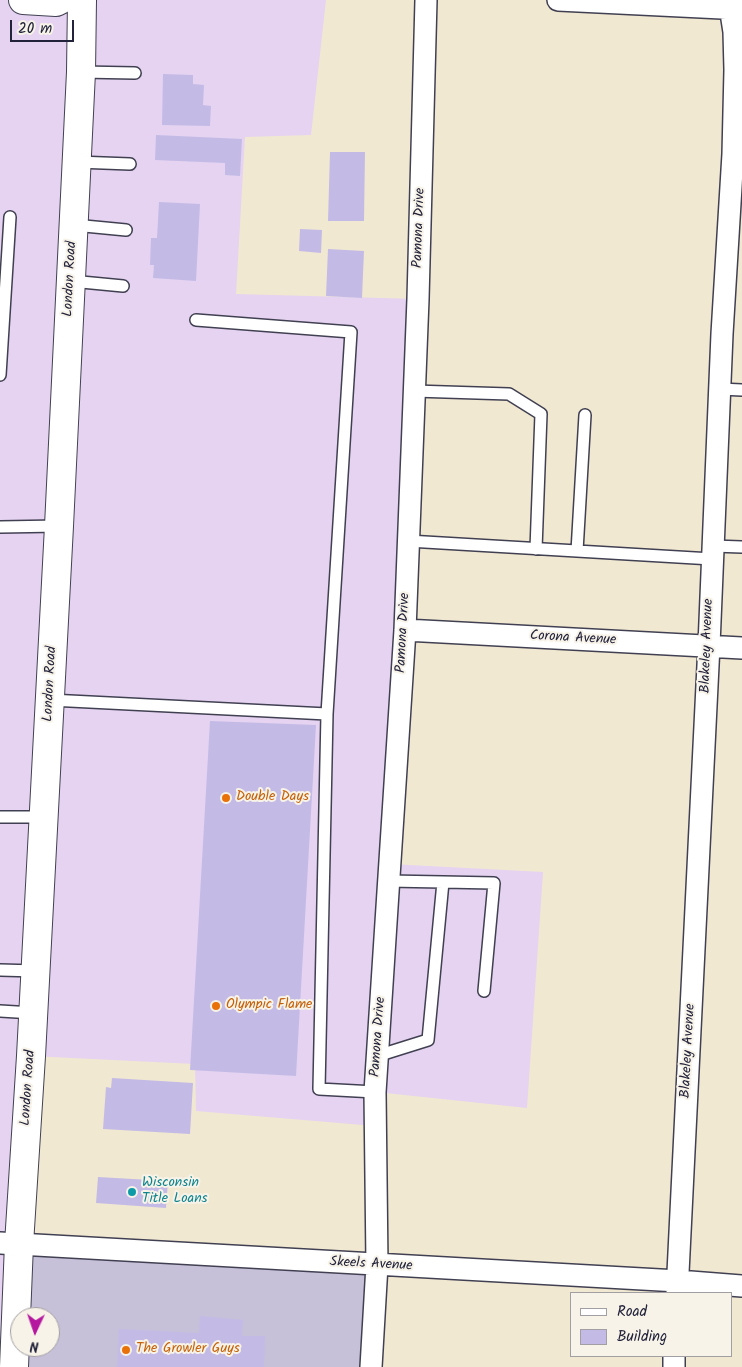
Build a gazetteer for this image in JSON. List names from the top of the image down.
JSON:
{
  "streets": {
    "street": [
      "Pamona Drive",
      "London Road",
      "Corona Avenue",
      "Blakeley Avenue",
      "Skeels Avenue"
    ]
  },
  "crossings": [
    ["Pamona Drive", "Corona Avenue"],
    ["Pamona Drive", "Skeels Avenue"],
    ["London Road", "Skeels Avenue"],
    ["Corona Avenue", "Blakeley Avenue"],
    ["Blakeley Avenue", "Skeels Avenue"]
  ],
  "places": [
    "Double Days",
    "Olympic Flame",
    "Wisconsin Title Loans",
    "The Growler Guys"
  ],
  "legend": ["Road", "Building"],
  "scale_bar": "20 m",
  "north": "bottom"
}
